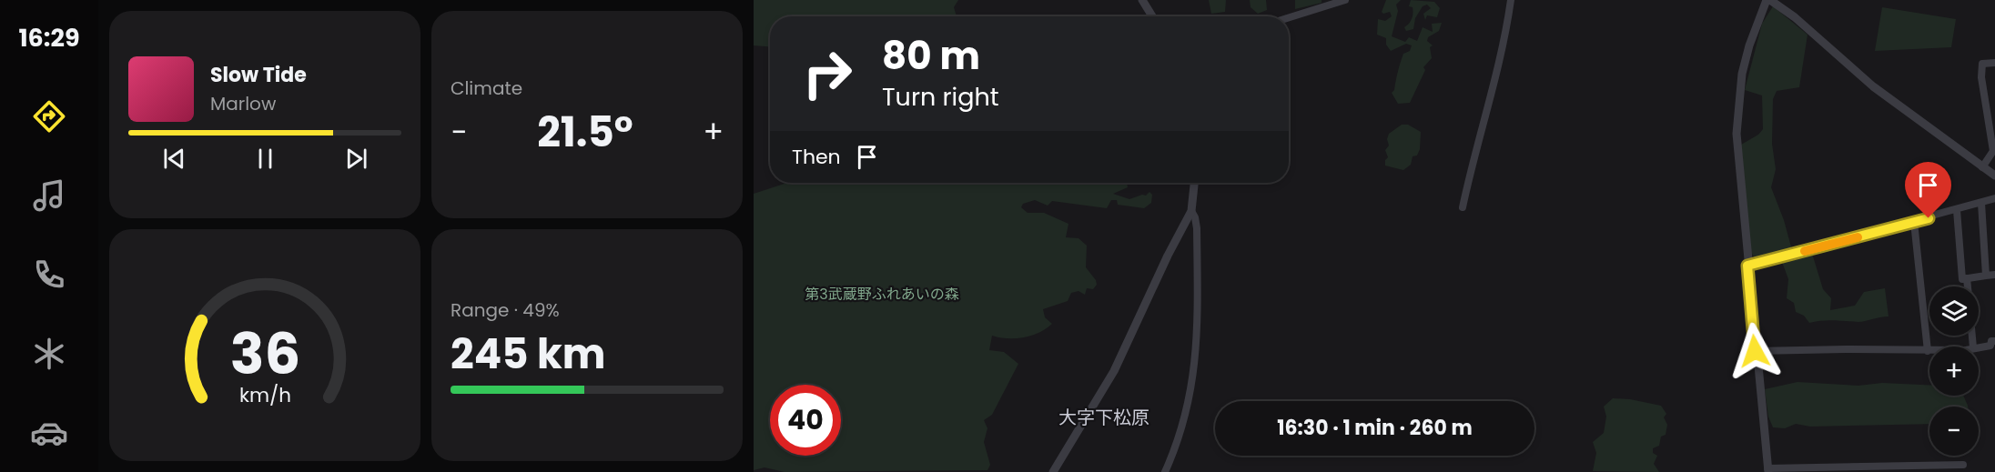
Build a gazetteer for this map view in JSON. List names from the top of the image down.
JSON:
{
  "districts": ["大字下松原"],
  "parks": ["第3武蔵野ふれあいの森"],
  "page": {
    "tabs": "16:29",
    "tile": [
      "Climate",
      ["Range · 49%", "245 km"]
    ],
    "turn": ["80 m", "Turn right"],
    "song": ["Slow Tide", "Marlow"],
    "heat": ["−", "21.5°", "+"],
    "then": "Then",
    "map_buttons": ["+", "−"],
    "limit": "40",
    "trip": "16:30 · 1 min · 260 m",
    "gauge": ["36", "km/h"]
  }
}
